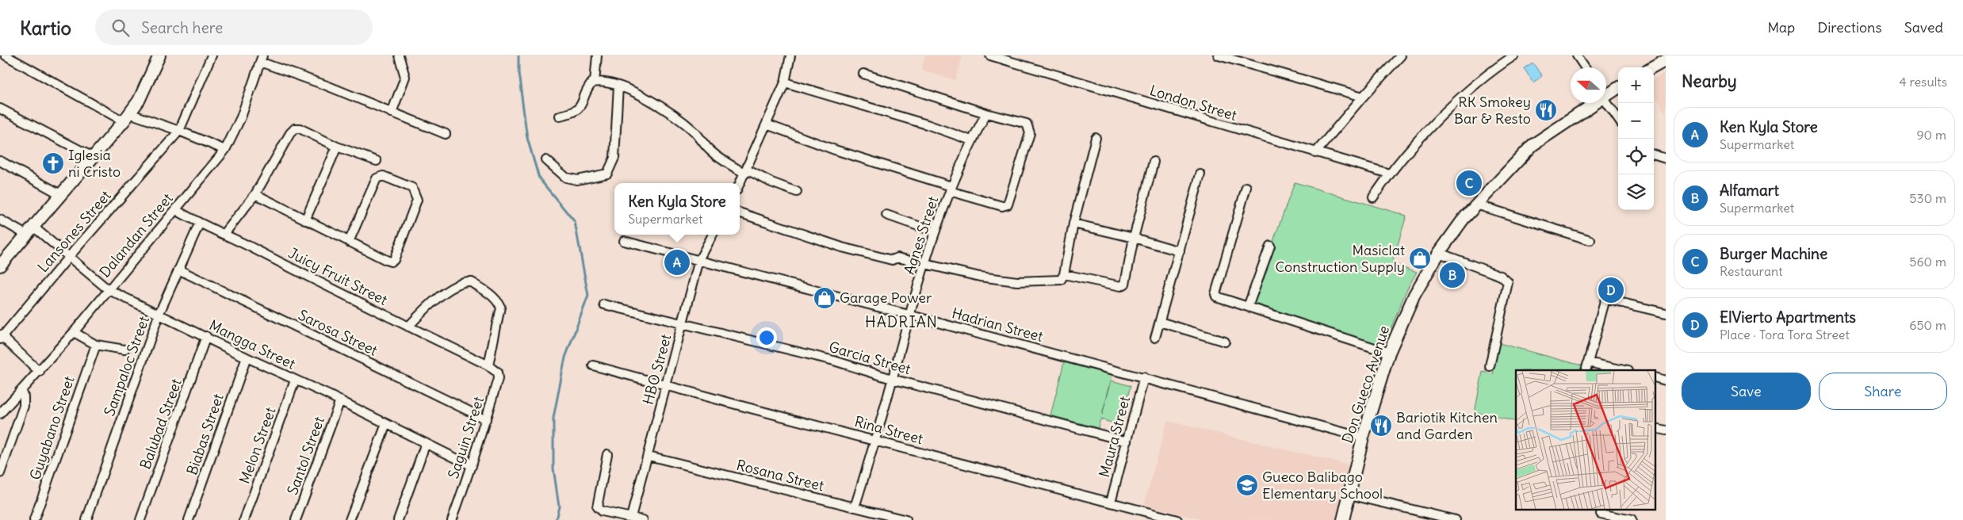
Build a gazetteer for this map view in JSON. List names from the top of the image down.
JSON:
{
  "streets": {
    "main road": ["Don Gueco Avenue"],
    "street": [
      "London Street",
      "Lansones Street",
      "Dalandan Street",
      "Agnes Street",
      "Juicy Fruit Street",
      "Hadrian Street",
      "Sarosa Street",
      "Mangga Street",
      "Garcia Street",
      "Sampaloc Street",
      "HBO Street",
      "Balubad Street",
      "Guyabano Street",
      "Rina Street",
      "Biabas Street",
      "Maura Street",
      "Saguin Street",
      "Melon Street",
      "Santol Street",
      "Rosana Street"
    ]
  },
  "crossings": [
    ["Lansones Street", "Mangga Street"],
    ["Dalandan Street", "Juicy Fruit Street"],
    ["Dalandan Street", "Mangga Street"],
    ["Agnes Street", "Hadrian Street"],
    ["Agnes Street", "Garcia Street"],
    ["Agnes Street", "Rina Street"],
    ["Agnes Street", "Rosana Street"],
    ["Juicy Fruit Street", "Sampaloc Street"],
    ["Juicy Fruit Street", "Saguin Street"],
    ["Hadrian Street", "HBO Street"],
    ["Hadrian Street", "Don Gueco Avenue"],
    ["Hadrian Street", "Maura Street"],
    ["Sarosa Street", "Sampaloc Street"],
    ["Sarosa Street", "Saguin Street"],
    ["Mangga Street", "Sampaloc Street"],
    ["Mangga Street", "Balubad Street"],
    ["Mangga Street", "Biabas Street"],
    ["Mangga Street", "Saguin Street"],
    ["Mangga Street", "Melon Street"],
    ["Mangga Street", "Santol Street"],
    ["Garcia Street", "HBO Street"],
    ["Garcia Street", "Maura Street"],
    ["HBO Street", "Rina Street"],
    ["HBO Street", "Rosana Street"],
    ["Rina Street", "Maura Street"]
  ],
  "districts": ["HADRIAN"],
  "places": {
    "restaurant": ["RK Smokey Bar & Resto", "Bariotik Kitchen and Garden"],
    "church": ["Iglesia ni Cristo"],
    "shop": ["Masiclat Construction Supply", "Garage Power"],
    "school or university": ["Gueco Balibago Elementary School"]
  },
  "north": "left",
  "page": {
    "header": "Kartio",
    "search": "Search here",
    "nav": ["Map", "Directions", "Saved"],
    "heading": ["Nearby", "4 results"],
    "map_buttons": ["+", "−"],
    "list": [
      {
        "mark": "A",
        "name": "Ken Kyla Store",
        "note": "Supermarket",
        "value": "90 m"
      },
      {
        "mark": "B",
        "name": "Alfamart",
        "note": "Supermarket",
        "value": "530 m"
      },
      {
        "mark": "C",
        "name": "Burger Machine",
        "note": "Restaurant",
        "value": "560 m"
      },
      {
        "mark": "D",
        "name": "ElVierto Apartments",
        "note": "Place · Tora Tora Street",
        "value": "650 m"
      }
    ],
    "pins": [
      "C",
      "A",
      "B",
      "D"
    ],
    "popup": ["Ken Kyla Store", "Supermarket"],
    "buttons": ["Save", "Share"]
  }
}
